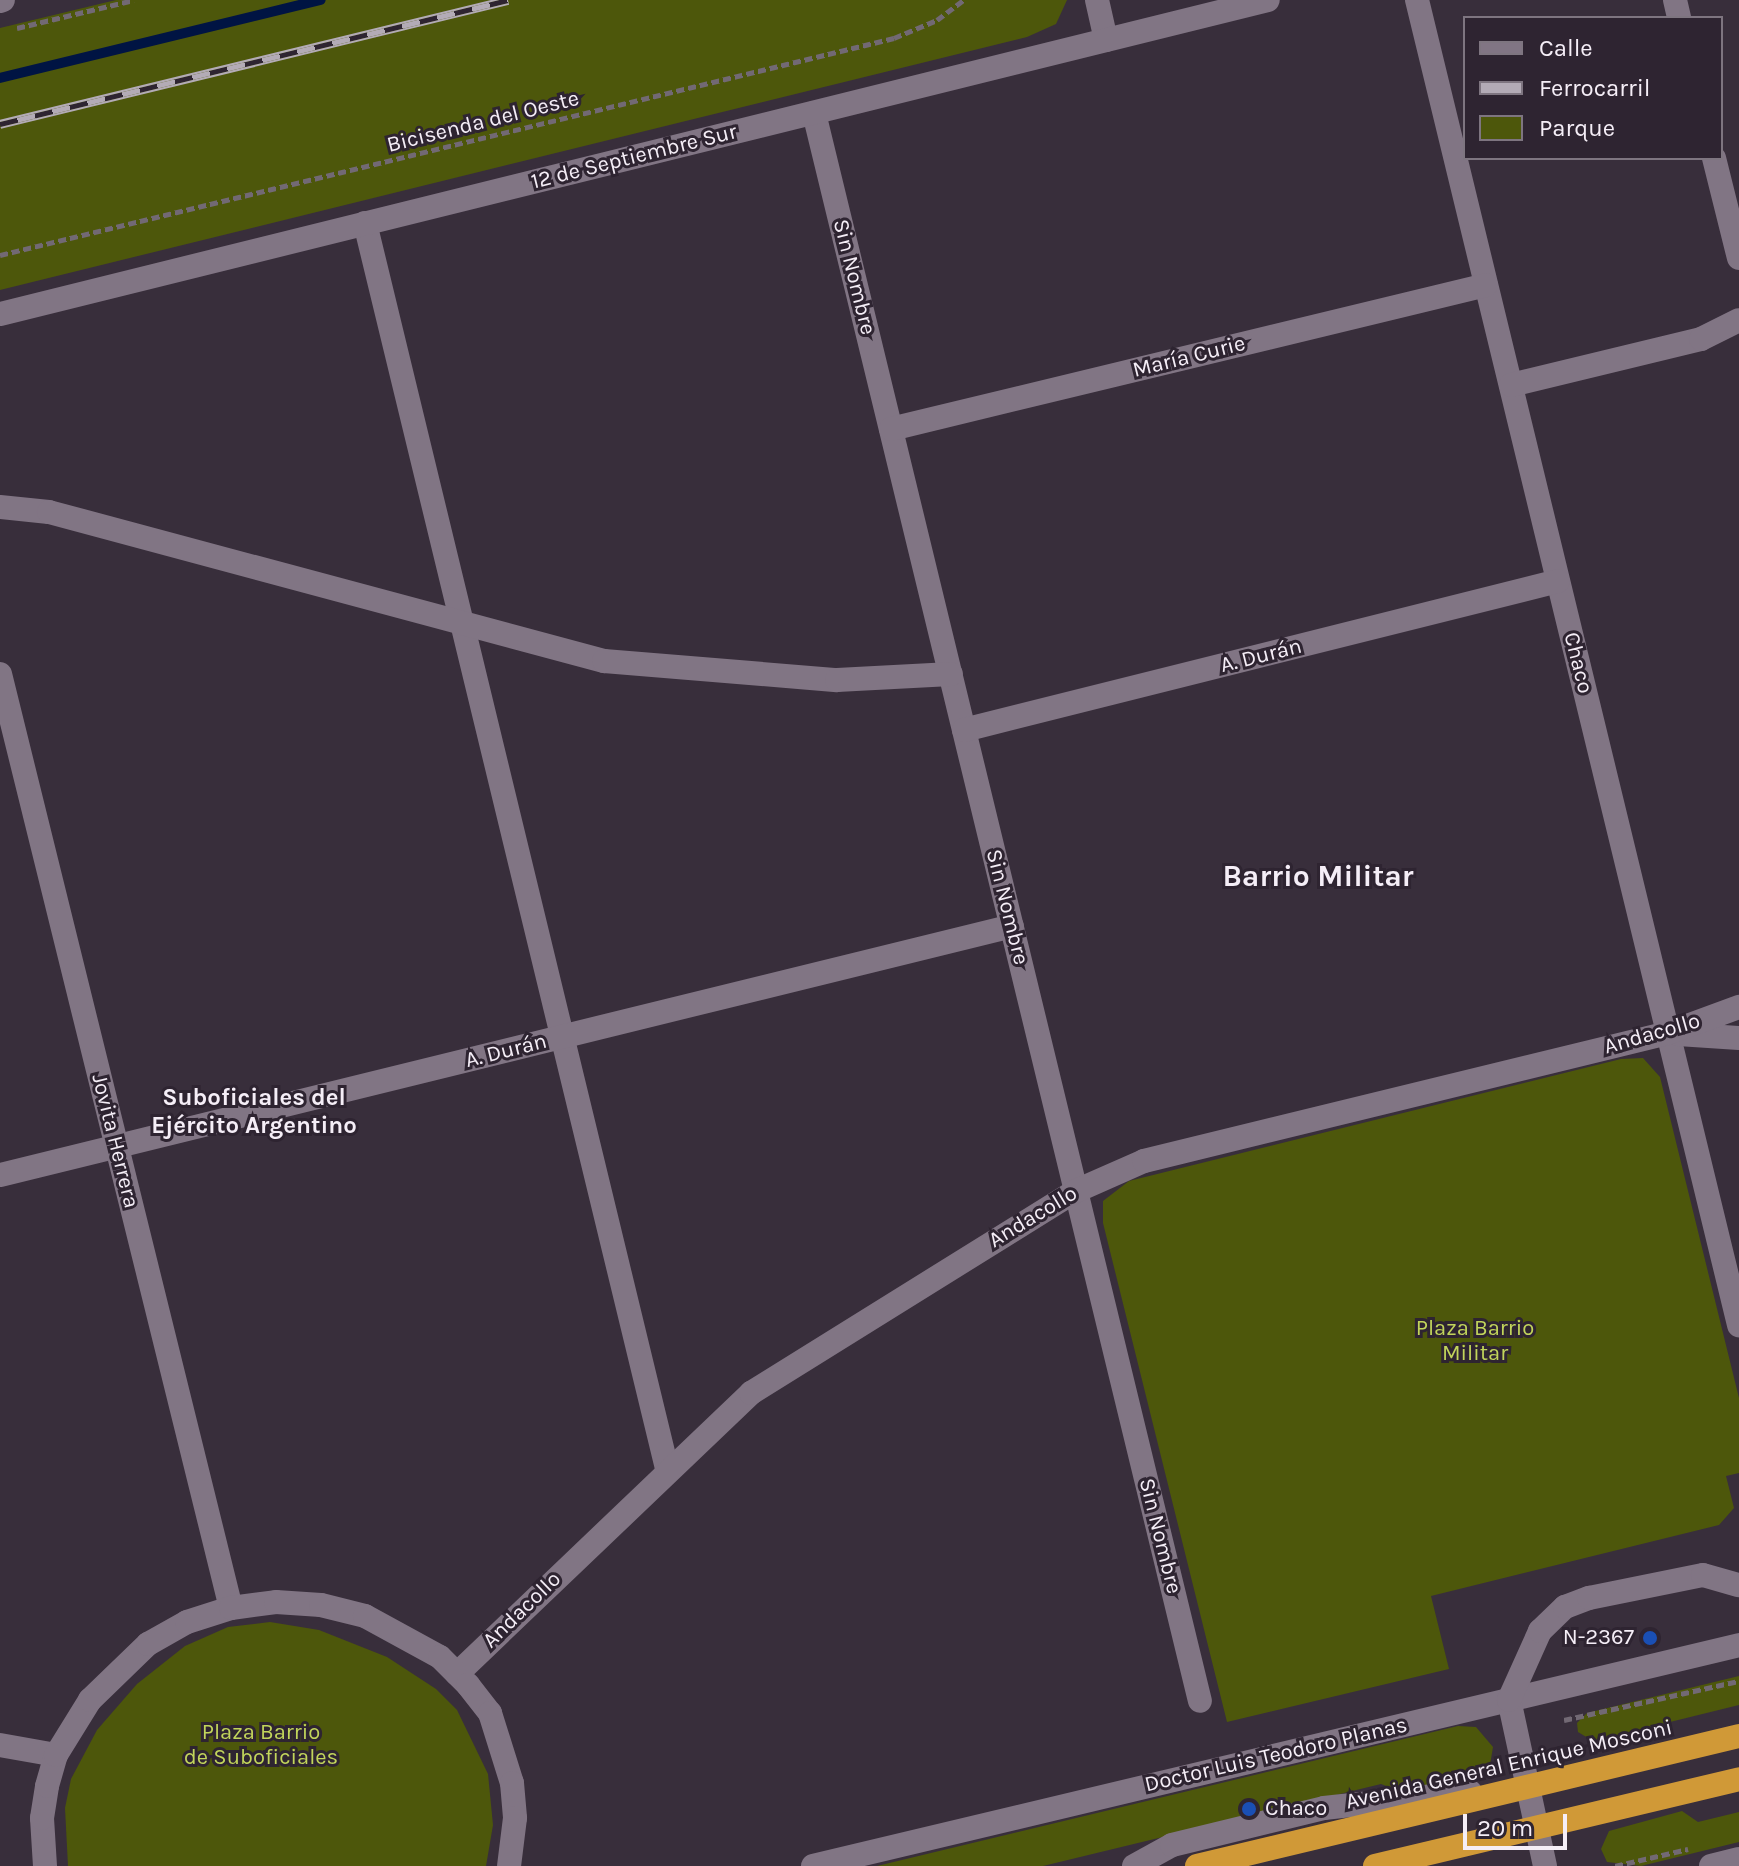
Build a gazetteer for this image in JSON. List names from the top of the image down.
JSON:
{
  "streets": {
    "highway": ["Avenida General Enrique Mosconi"],
    "street": [
      "12 de Septiembre Sur",
      "Sin Nombre",
      "María Curie",
      "A. Durán",
      "Chaco",
      "Andacollo",
      "Jovita Herrera",
      "Doctor Luis Teodoro Planas"
    ],
    "path": ["Bicisenda del Oeste"]
  },
  "crossings": [
    ["12 de Septiembre Sur", "Sin Nombre"],
    ["Sin Nombre", "María Curie"],
    ["Sin Nombre", "A. Durán"],
    ["Sin Nombre", "Andacollo"],
    ["María Curie", "Chaco"],
    ["A. Durán", "Chaco"],
    ["A. Durán", "Jovita Herrera"],
    ["Chaco", "Andacollo"]
  ],
  "districts": ["Barrio Militar", "Suboficiales del Ejército Argentino"],
  "parks": ["Plaza Barrio Militar", "Plaza Barrio de Suboficiales"],
  "places": ["N-2367", "Chaco"],
  "legend": ["Calle", "Ferrocarril", "Parque"],
  "scale_bar": "20 m"
}
